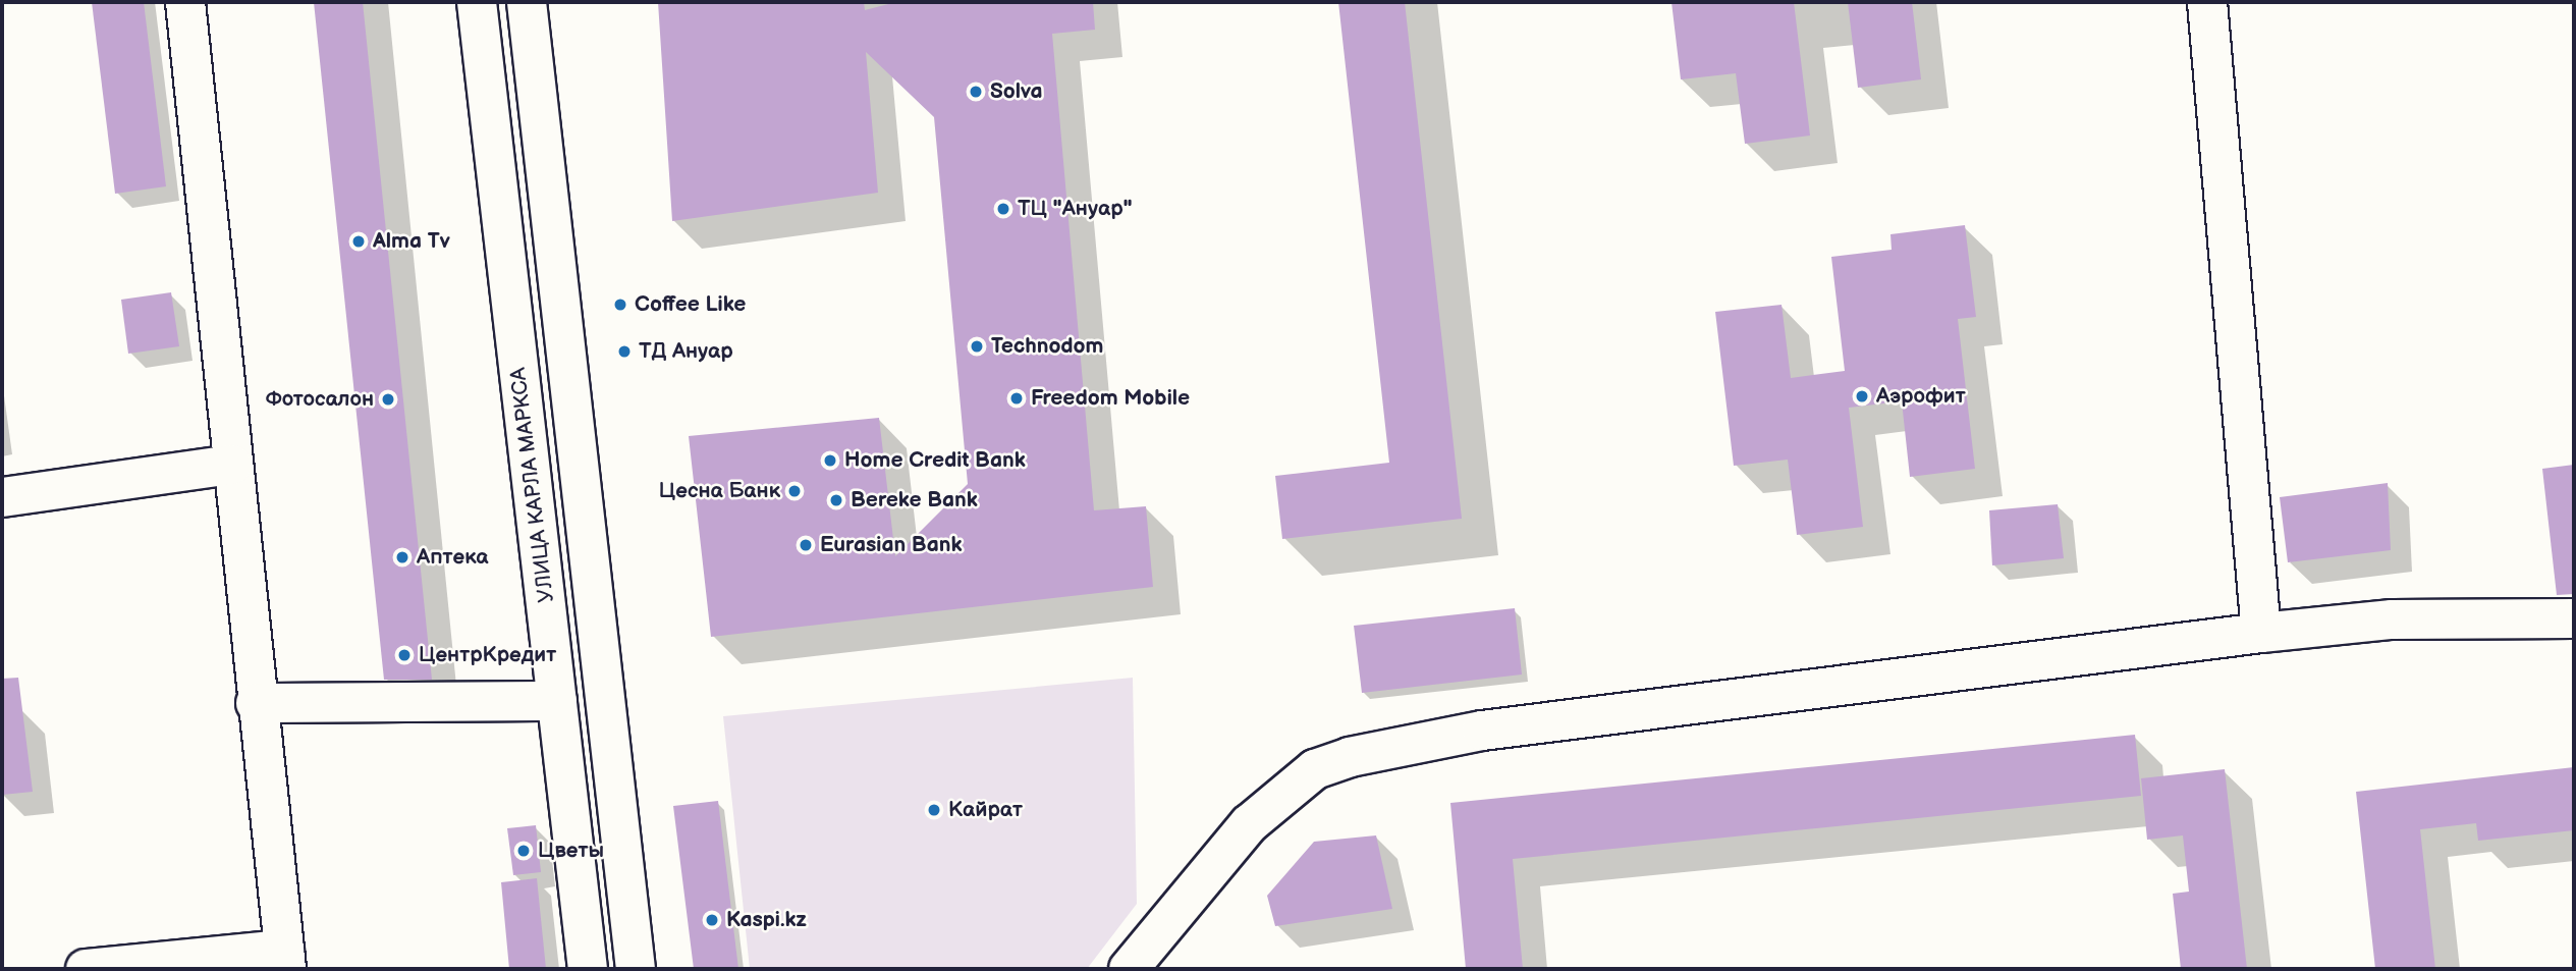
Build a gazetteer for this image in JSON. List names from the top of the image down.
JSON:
{
  "streets": {
    "street": ["УЛИЦА КАРЛА МАРКСА"]
  },
  "places": [
    "Solva",
    "ТЦ \"Ануар\"",
    "Alma Tv",
    "Coffee Like",
    "Technodom",
    "ТД Ануар",
    "Аэрофит",
    "Freedom Mobile",
    "Фотосалон",
    "Home Credit Bank",
    "Цесна Банк",
    "Bereke Bank",
    "Eurasian Bank",
    "Аптека",
    "ЦентрКредит",
    "Кайрат",
    "Цветы",
    "Kaspi.kz"
  ]
}
